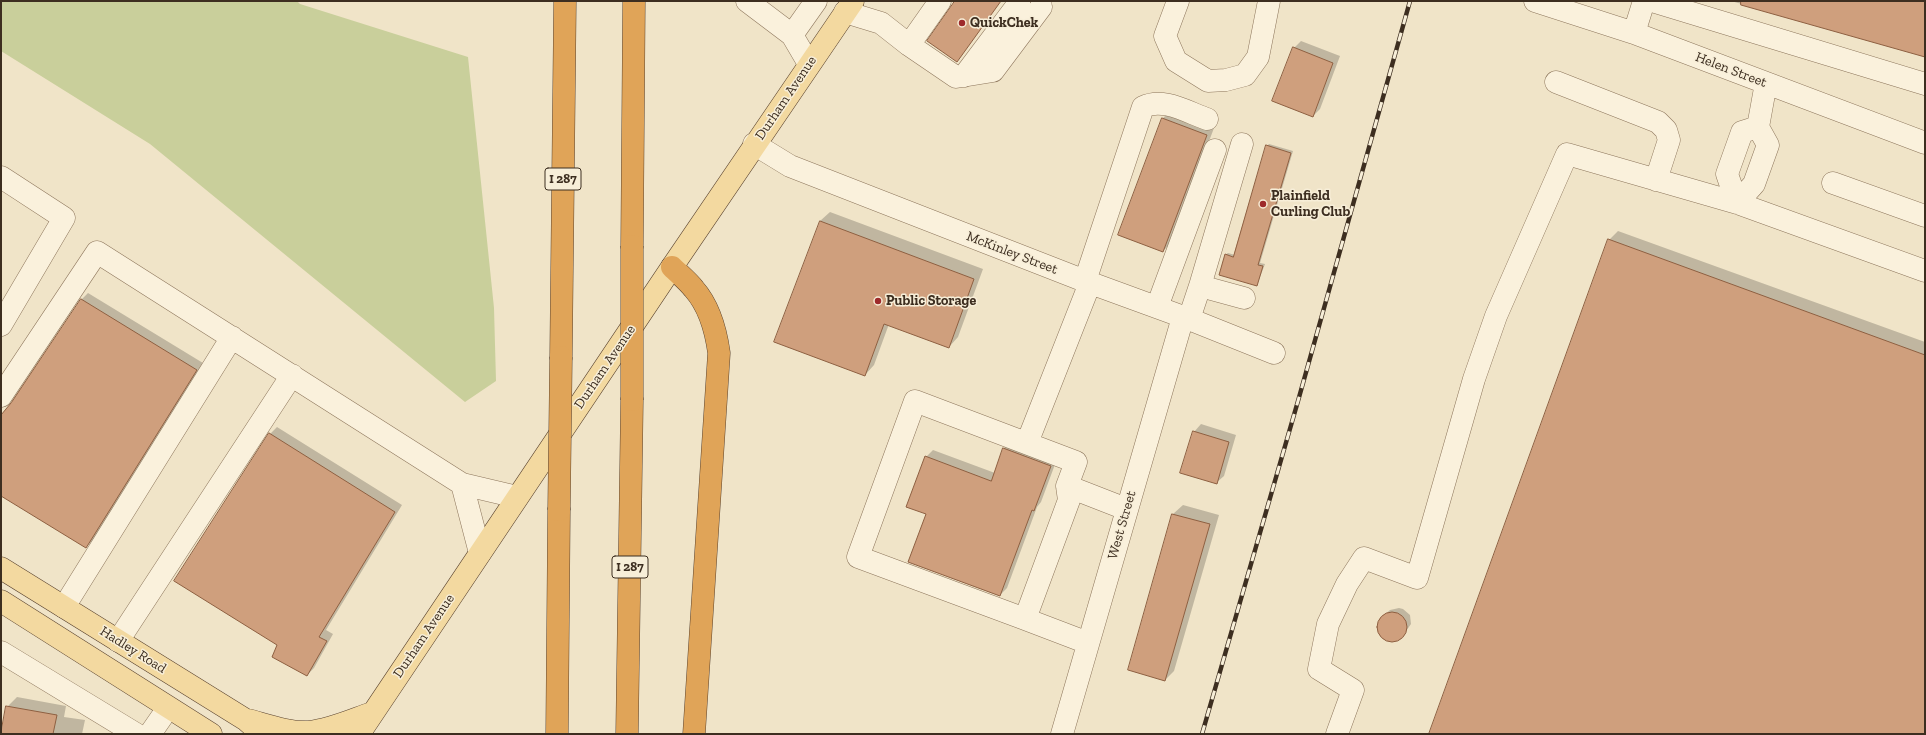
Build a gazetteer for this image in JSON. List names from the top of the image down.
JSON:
{
  "streets": {
    "highway": ["I 287"],
    "main road": ["Durham Avenue", "Hadley Road"],
    "street": ["Helen Street", "McKinley Street", "West Street"]
  },
  "crossings": [
    ["Durham Avenue", "McKinley Street"],
    ["Durham Avenue", "Hadley Road"],
    ["McKinley Street", "West Street"]
  ],
  "places": ["QuickChek", "Plainfield Curling Club", "Public Storage"]
}
